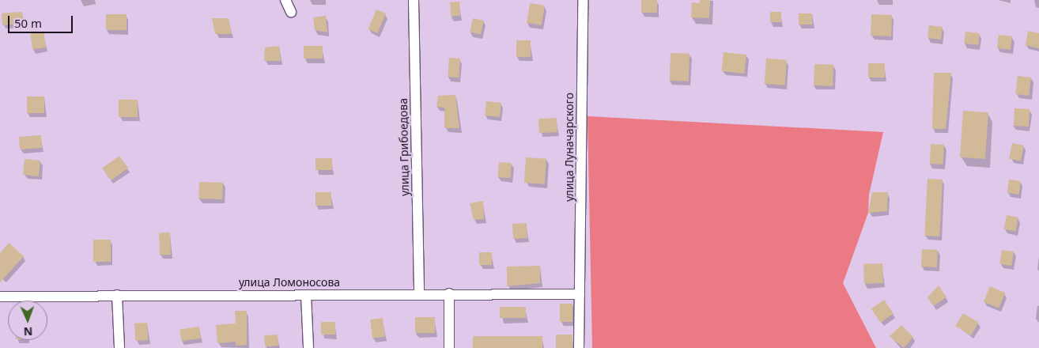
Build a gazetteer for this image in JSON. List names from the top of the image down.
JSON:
{
  "streets": {
    "street": ["улица Грибоедова", "улица Луначарского", "улица Ломоносова"]
  },
  "crossings": [
    ["улица Грибоедова", "улица Ломоносова"],
    ["улица Луначарского", "улица Ломоносова"]
  ],
  "scale_bar": "50 m",
  "north": "bottom"
}
